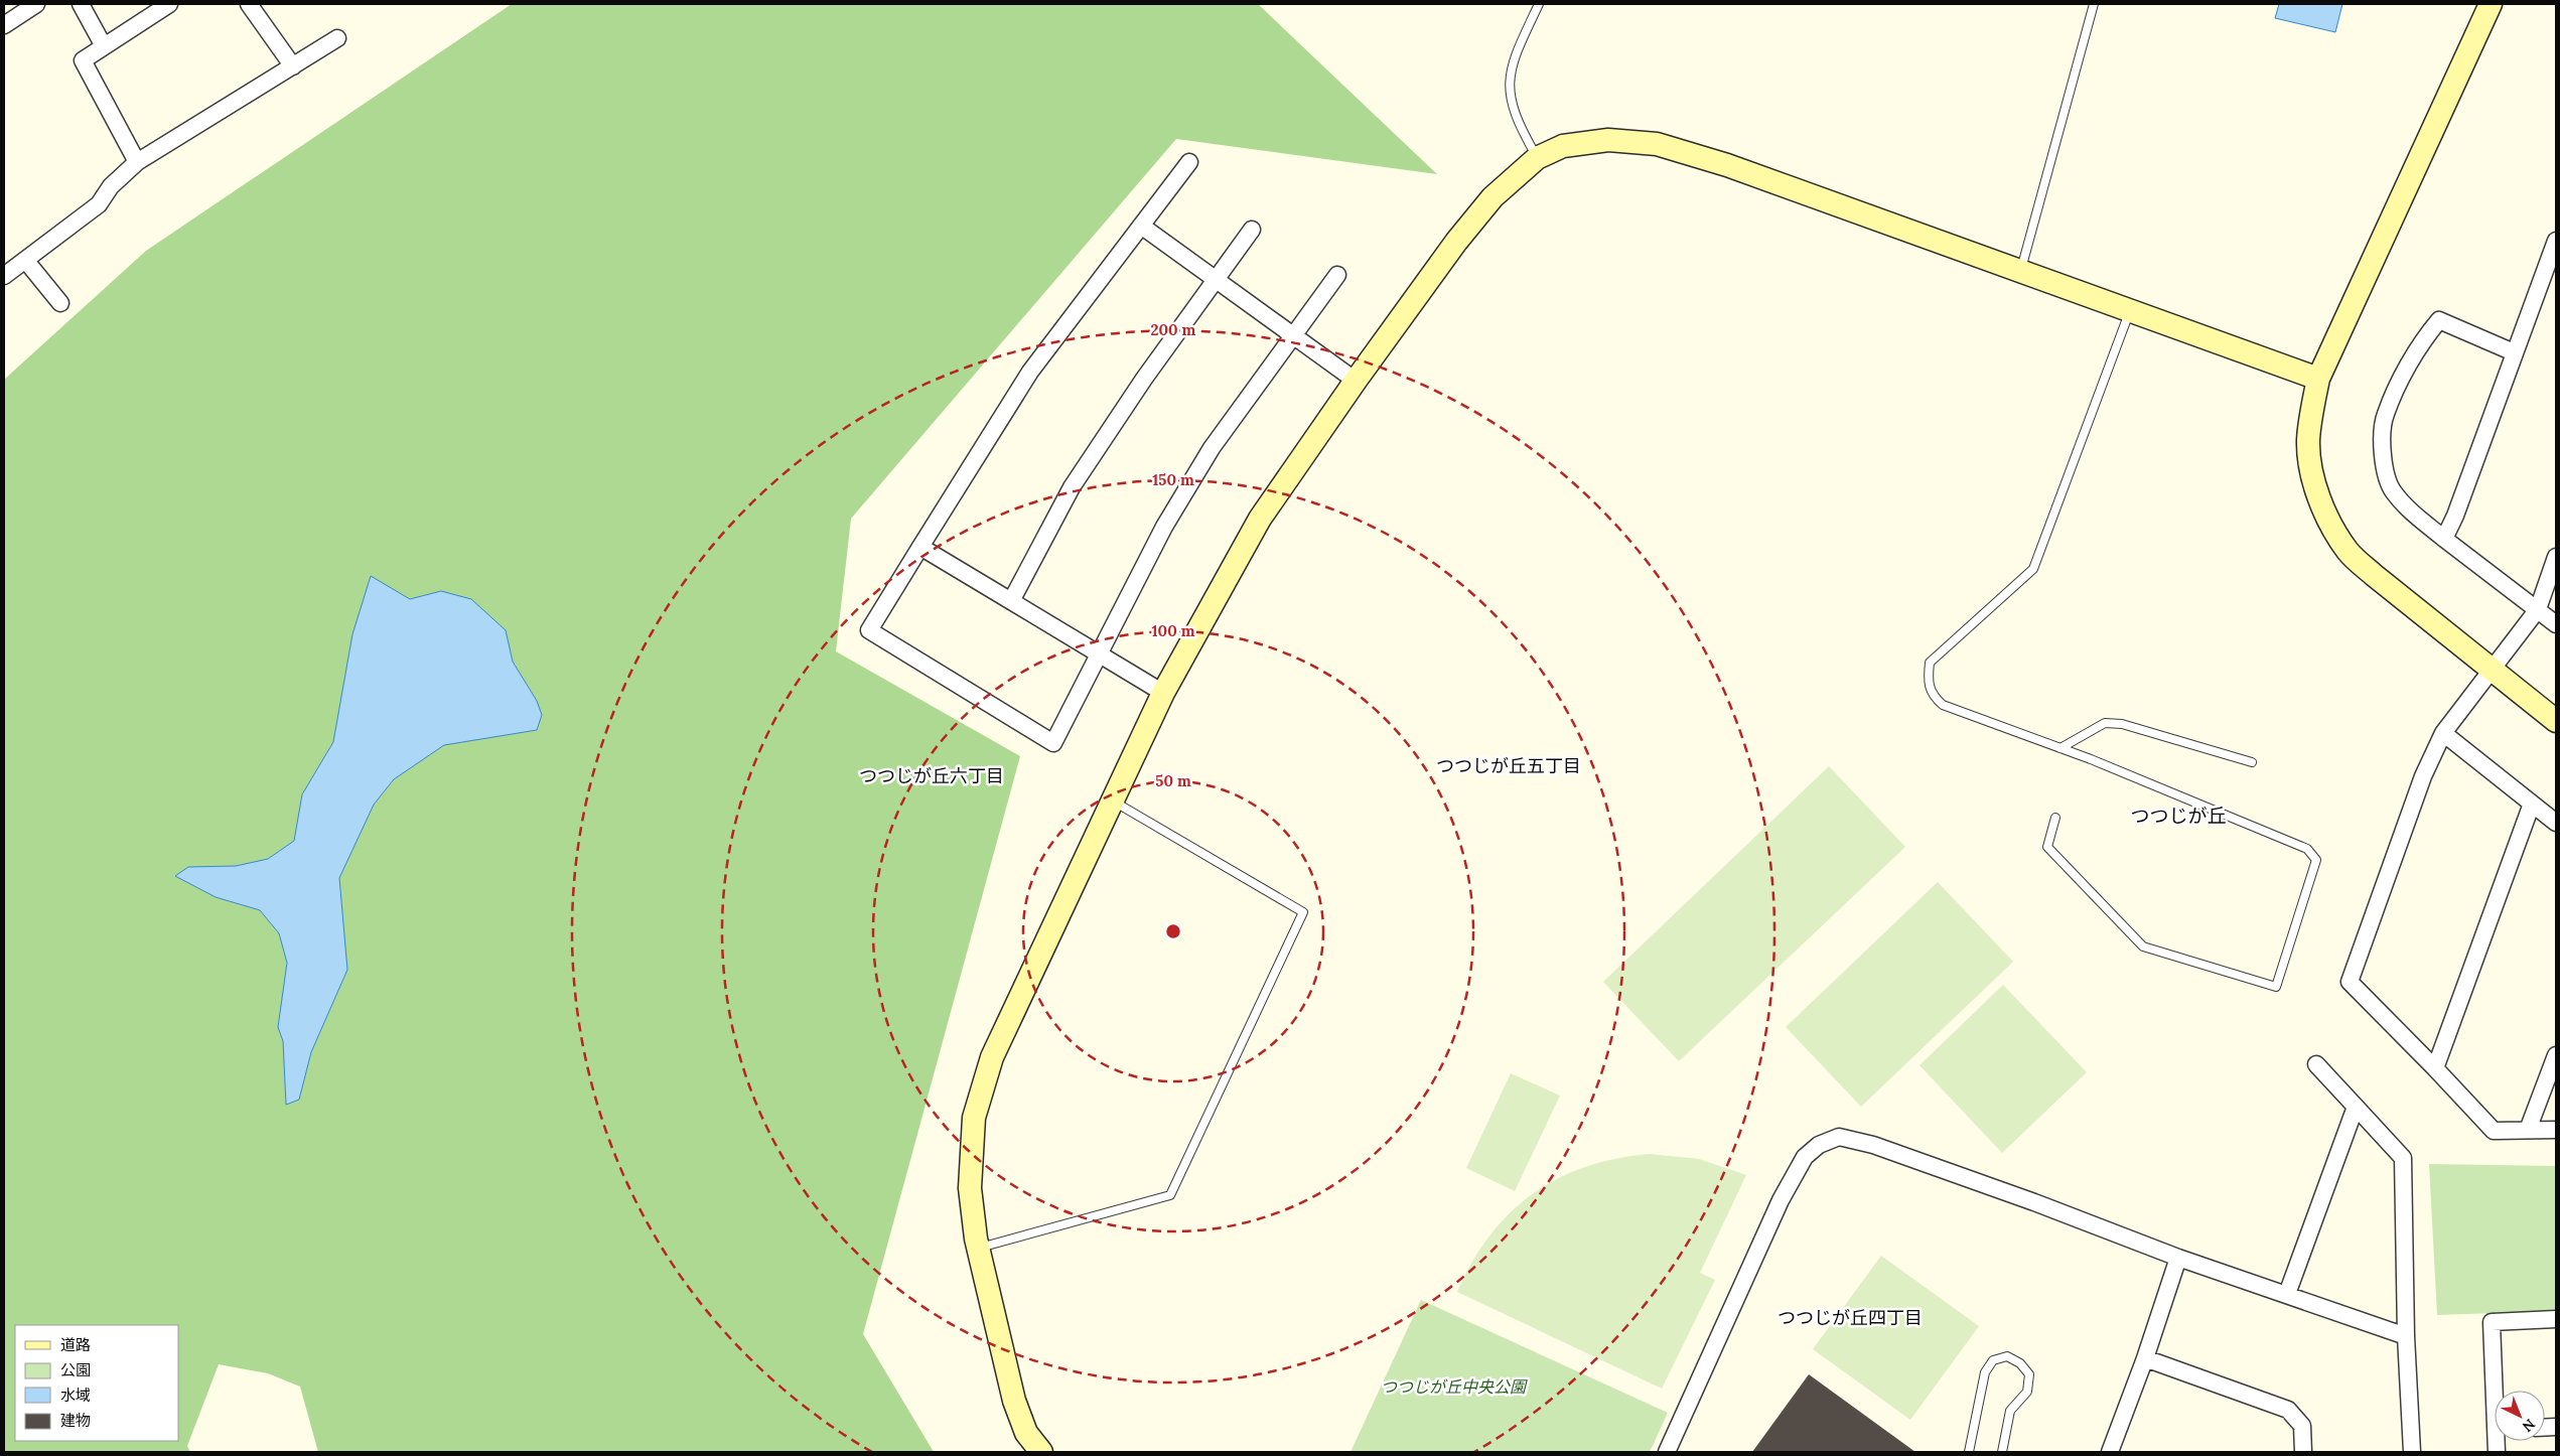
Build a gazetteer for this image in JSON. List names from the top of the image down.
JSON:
{
  "districts": [
    "つつじが丘五丁目",
    "つつじが丘六丁目",
    "つつじが丘",
    "つつじが丘四丁目"
  ],
  "parks": ["つつじが丘中央公園"],
  "legend": [
    "道路",
    "公園",
    "水域",
    "建物"
  ],
  "north": "bottom right",
  "rings": [
    "200 m",
    "150 m",
    "100 m",
    "50 m"
  ]
}
